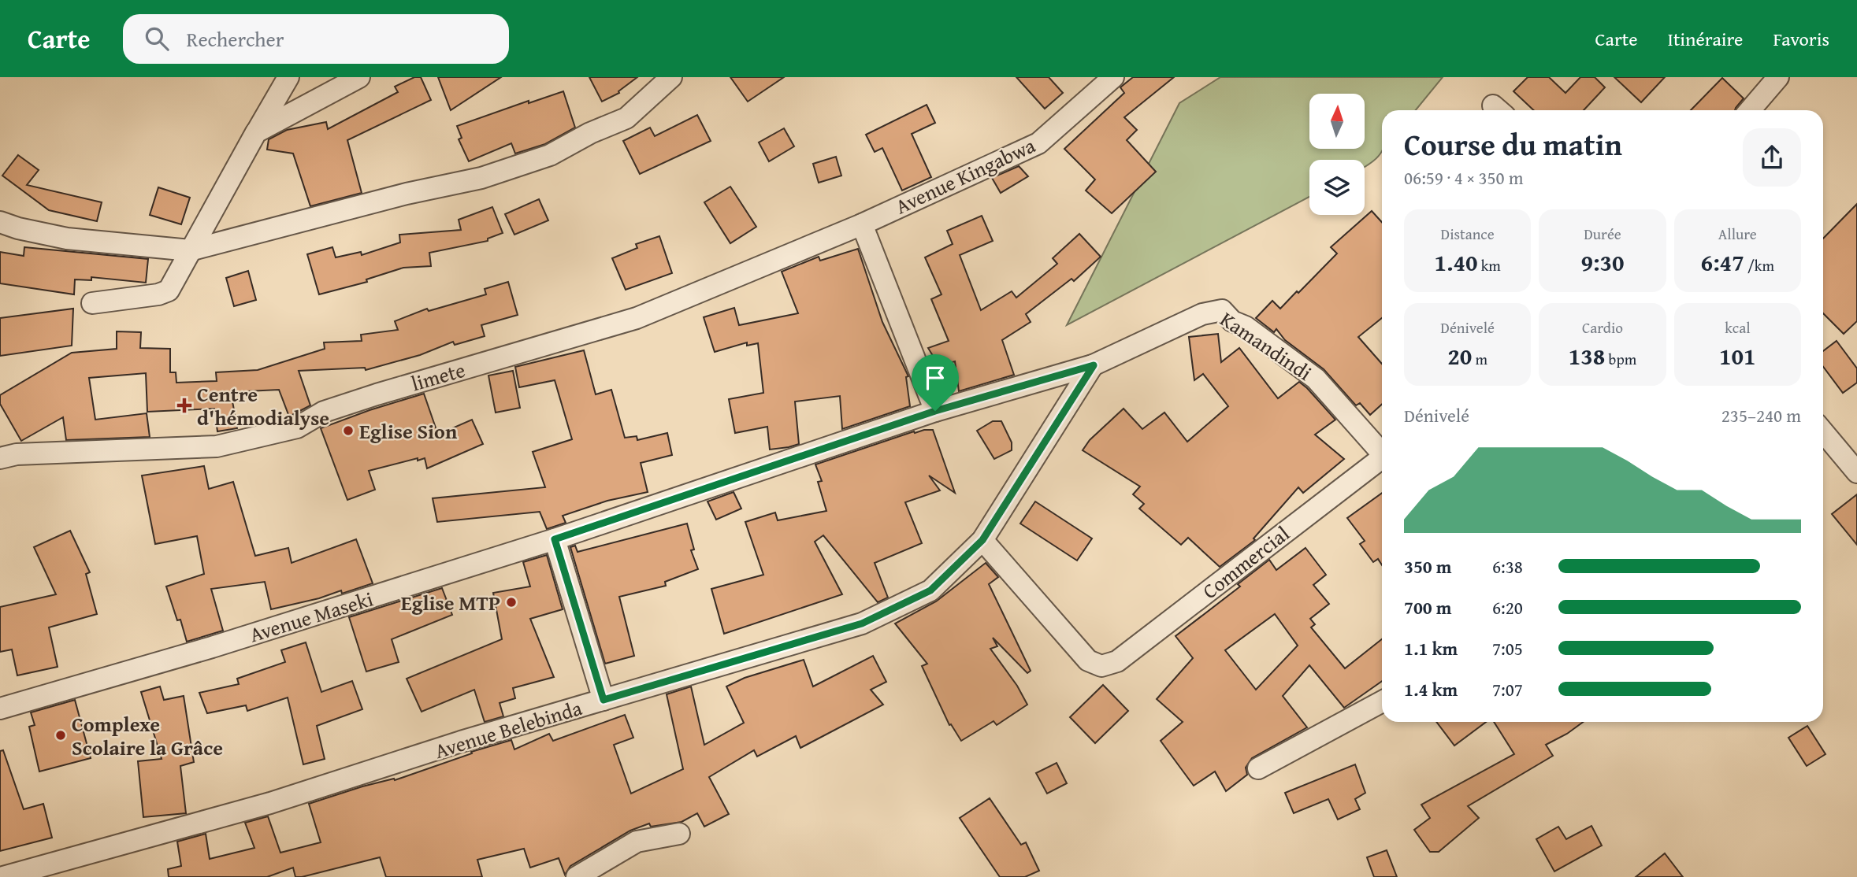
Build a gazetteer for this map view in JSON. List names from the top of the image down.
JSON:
{
  "streets": {
    "street": [
      "Avenue Kingabwa",
      "Kamandindi",
      "limete",
      "Commercial",
      "Avenue Maseki",
      "Avenue Belebinda"
    ]
  },
  "crossings": [
    ["Avenue Kingabwa", "limete"],
    ["Kamandindi", "Avenue Maseki"],
    ["Kamandindi", "Avenue Belebinda"],
    ["Commercial", "Avenue Belebinda"],
    ["Avenue Maseki", "Avenue Belebinda"]
  ],
  "places": {
    "health": ["Centre d'hémodialyse"],
    "other": ["Eglise Sion", "Eglise MTP", "Complexe Scolaire la Grâce"]
  },
  "north": "top",
  "page": {
    "header": "Carte",
    "search": "Rechercher",
    "nav": ["Carte", "Itinéraire", "Favoris"],
    "heading": ["Course du matin", "06:59 · 4 × 350 m"],
    "stats": [
      ["Distance", "1.40 km"],
      ["Durée", "9:30"],
      ["Allure", "6:47 /km"],
      ["Dénivelé", "20 m"],
      ["Cardio", "138 bpm"],
      ["kcal", "101"]
    ],
    "chart": ["Dénivelé", "235–240 m"],
    "list": [
      {
        "name": "350 m",
        "note": "6:38"
      },
      {
        "name": "700 m",
        "note": "6:20"
      },
      {
        "name": "1.1 km",
        "note": "7:05"
      },
      {
        "name": "1.4 km",
        "note": "7:07"
      }
    ]
  }
}
